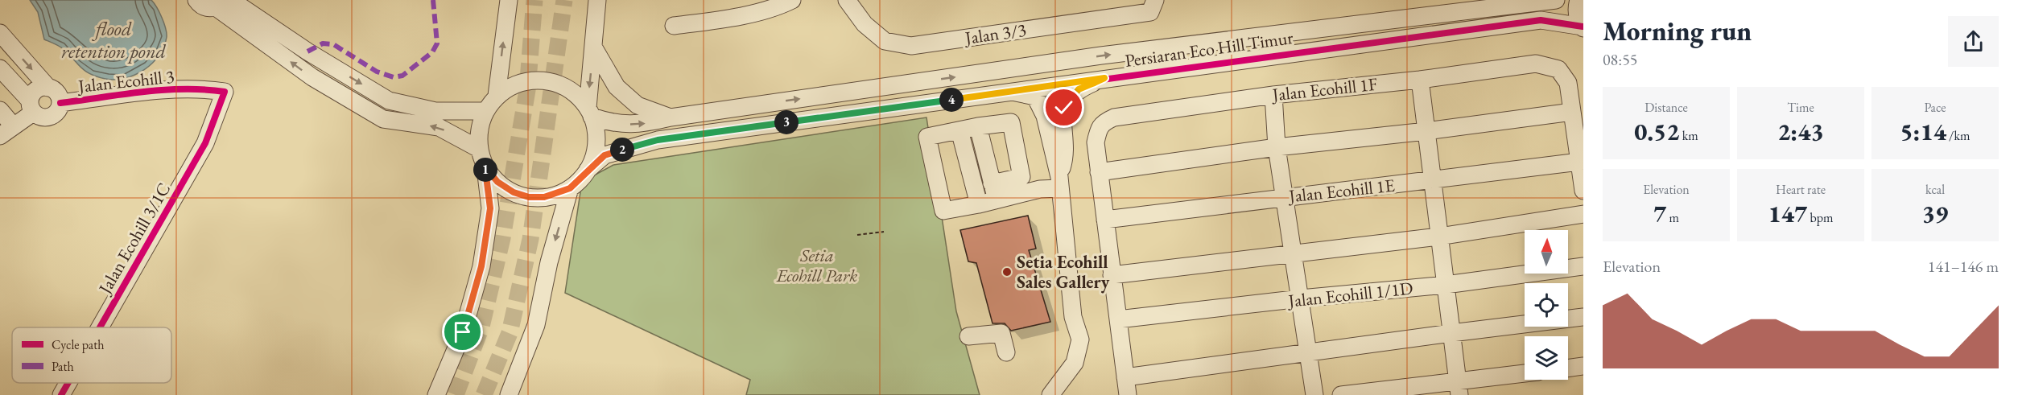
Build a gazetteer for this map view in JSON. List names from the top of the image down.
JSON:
{
  "streets": {
    "street": [
      "Jalan 3/3",
      "Persiaran Eco Hill Timur",
      "Jalan Ecohill 3",
      "Jalan Ecohill 1F",
      "Jalan Ecohill 1E",
      "Jalan Ecohill 3/1C",
      "Jalan Ecohill 1/1D"
    ]
  },
  "crossings": [
    ["Jalan Ecohill 3", "Jalan Ecohill 3/1C"]
  ],
  "water": ["flood retention pond"],
  "parks": ["Setia Ecohill Park"],
  "places": ["Setia Ecohill Sales Gallery"],
  "legend": ["Cycle path", "Path"],
  "north": "top",
  "page": {
    "heading": ["Morning run", "08:55"],
    "stats": [
      ["Distance", "0.52 km"],
      ["Time", "2:43"],
      ["Pace", "5:14 /km"],
      ["Elevation", "7 m"],
      ["Heart rate", "147 bpm"],
      ["kcal", "39"]
    ],
    "pins": [
      "4",
      "3",
      "2",
      "1"
    ],
    "chart": ["Elevation", "141–146 m"]
  }
}
